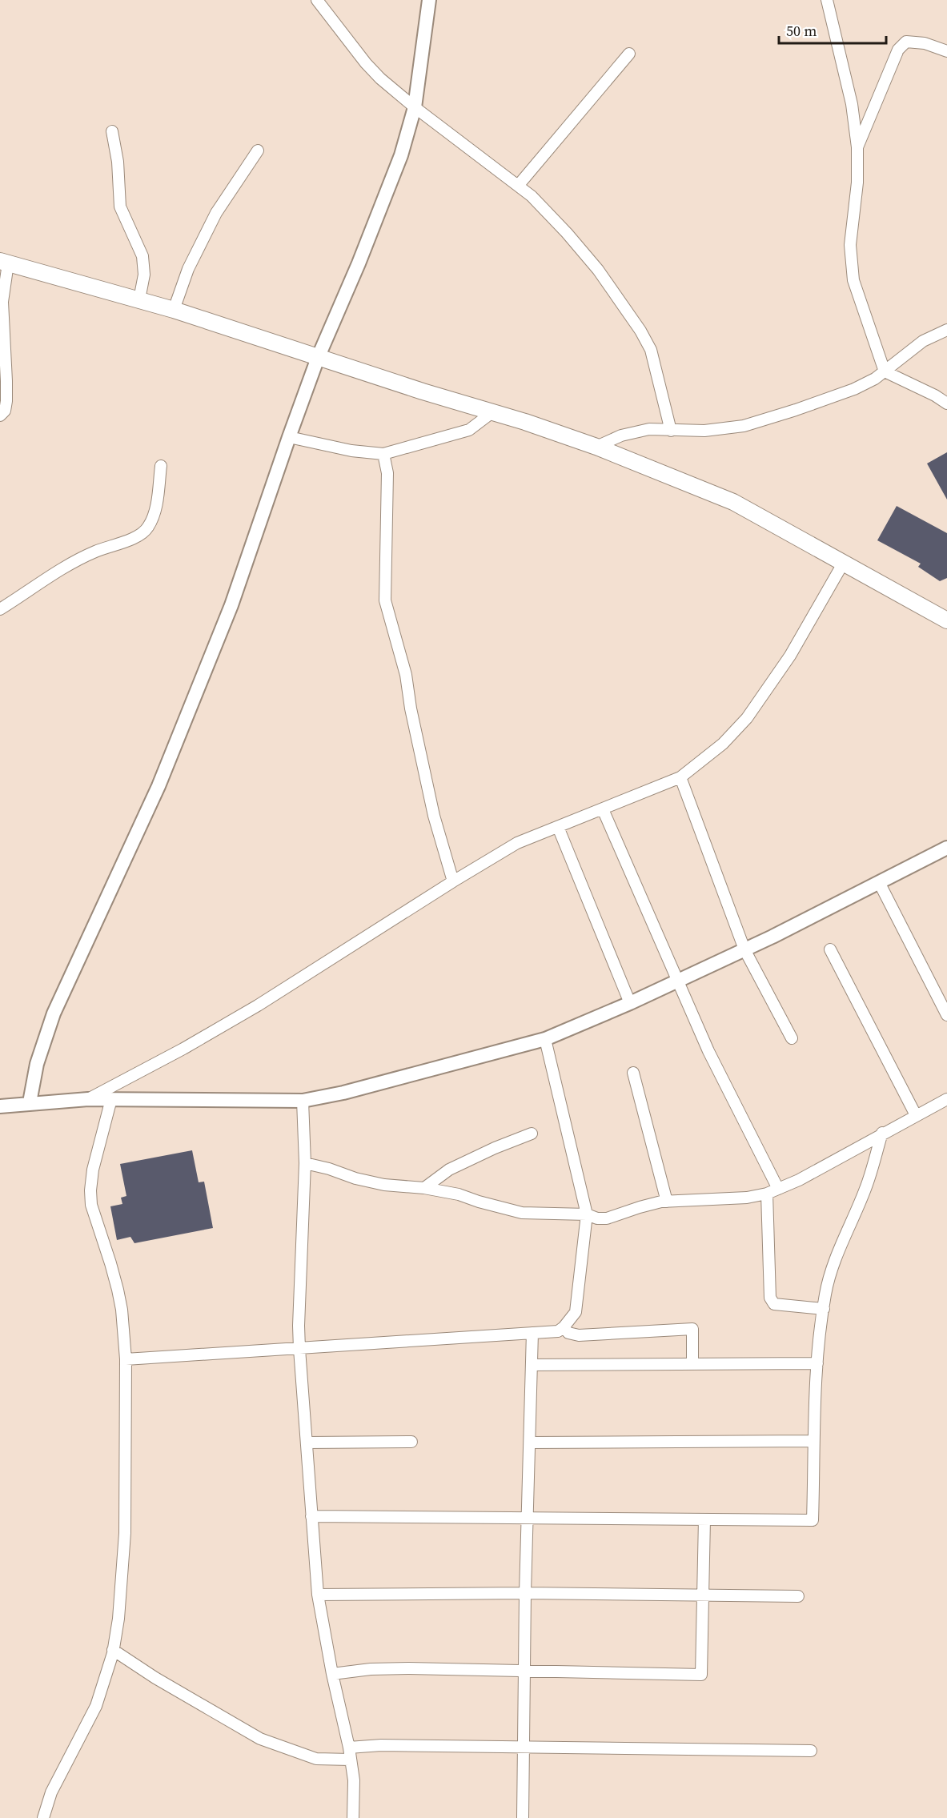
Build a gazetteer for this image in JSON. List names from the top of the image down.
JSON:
{
  "scale_bar": "50 m"
}
